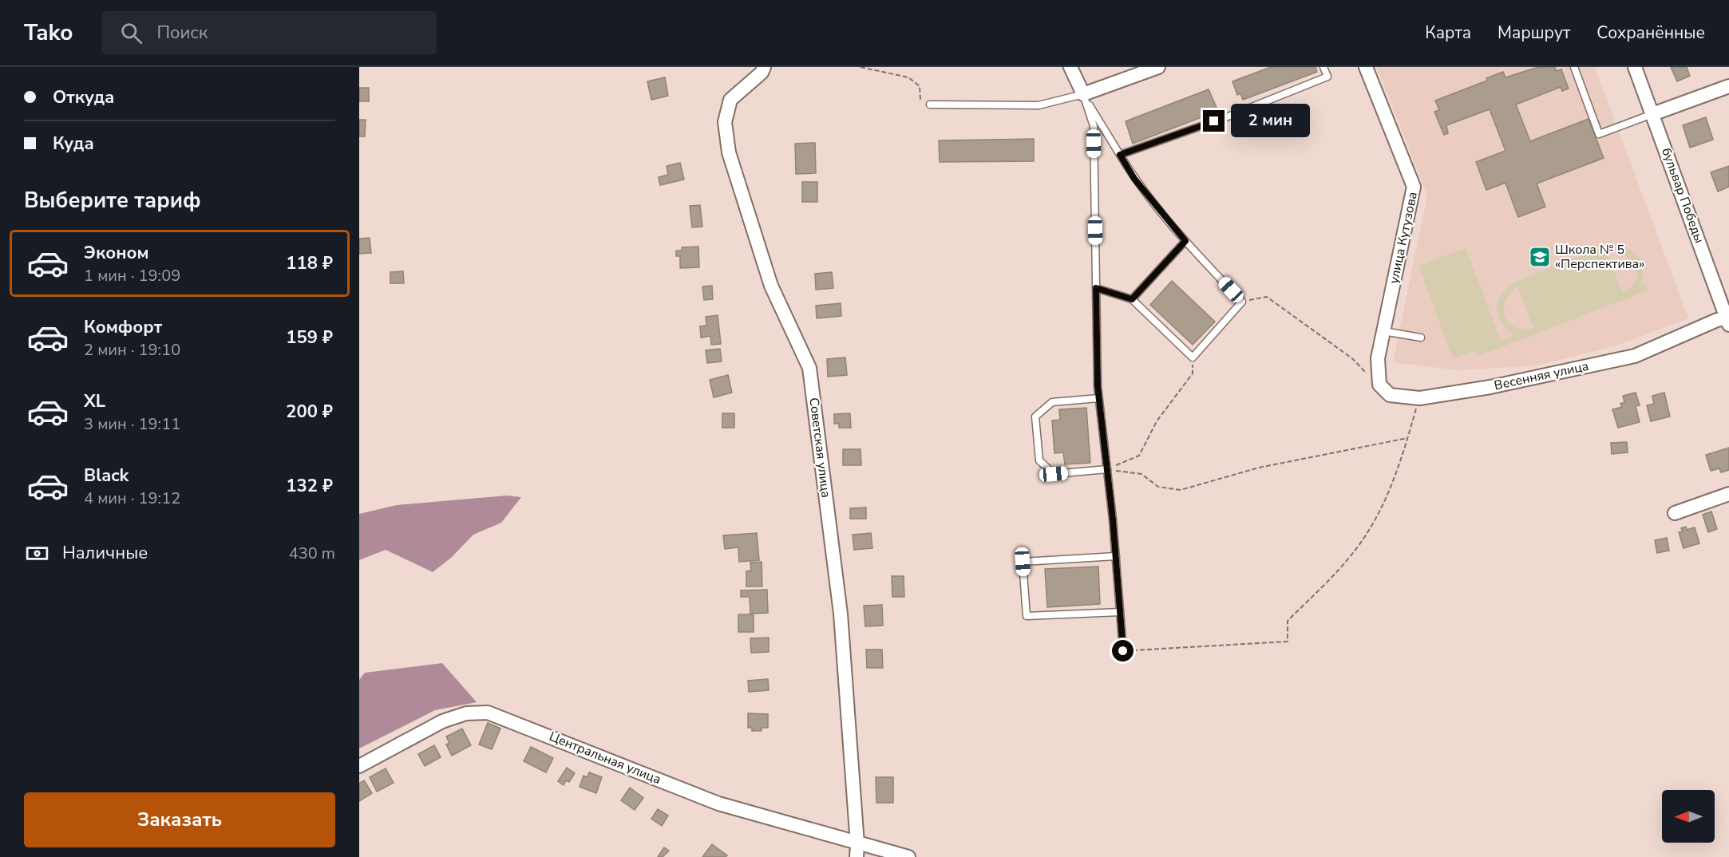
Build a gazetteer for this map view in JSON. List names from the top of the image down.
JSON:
{
  "streets": {
    "street": [
      "бульвар Победы",
      "улица Кутузова",
      "Весенняя улица",
      "Советская улица",
      "Центральная улица"
    ]
  },
  "crossings": [
    ["бульвар Победы", "Весенняя улица"],
    ["улица Кутузова", "Весенняя улица"],
    ["Советская улица", "Центральная улица"]
  ],
  "places": {
    "school or university": ["Школа № 5 «Перспектива»"]
  },
  "north": "left",
  "page": {
    "header": "Tako",
    "search": "Поиск",
    "nav": ["Карта", "Маршрут", "Сохранённые"],
    "banner": ["Откуда", "Куда"],
    "bubble": "2 мин",
    "heading": "Выберите тариф",
    "list": [
      {
        "name": "Эконом",
        "note": "1 мин · 19:09",
        "value": "118 ₽"
      },
      {
        "name": "Комфорт",
        "note": "2 мин · 19:10",
        "value": "159 ₽"
      },
      {
        "name": "XL",
        "note": "3 мин · 19:11",
        "value": "200 ₽"
      },
      {
        "name": "Black",
        "note": "4 мин · 19:12",
        "value": "132 ₽"
      }
    ],
    "pay": ["Наличные", "430 m"],
    "buttons": "Заказать"
  }
}
